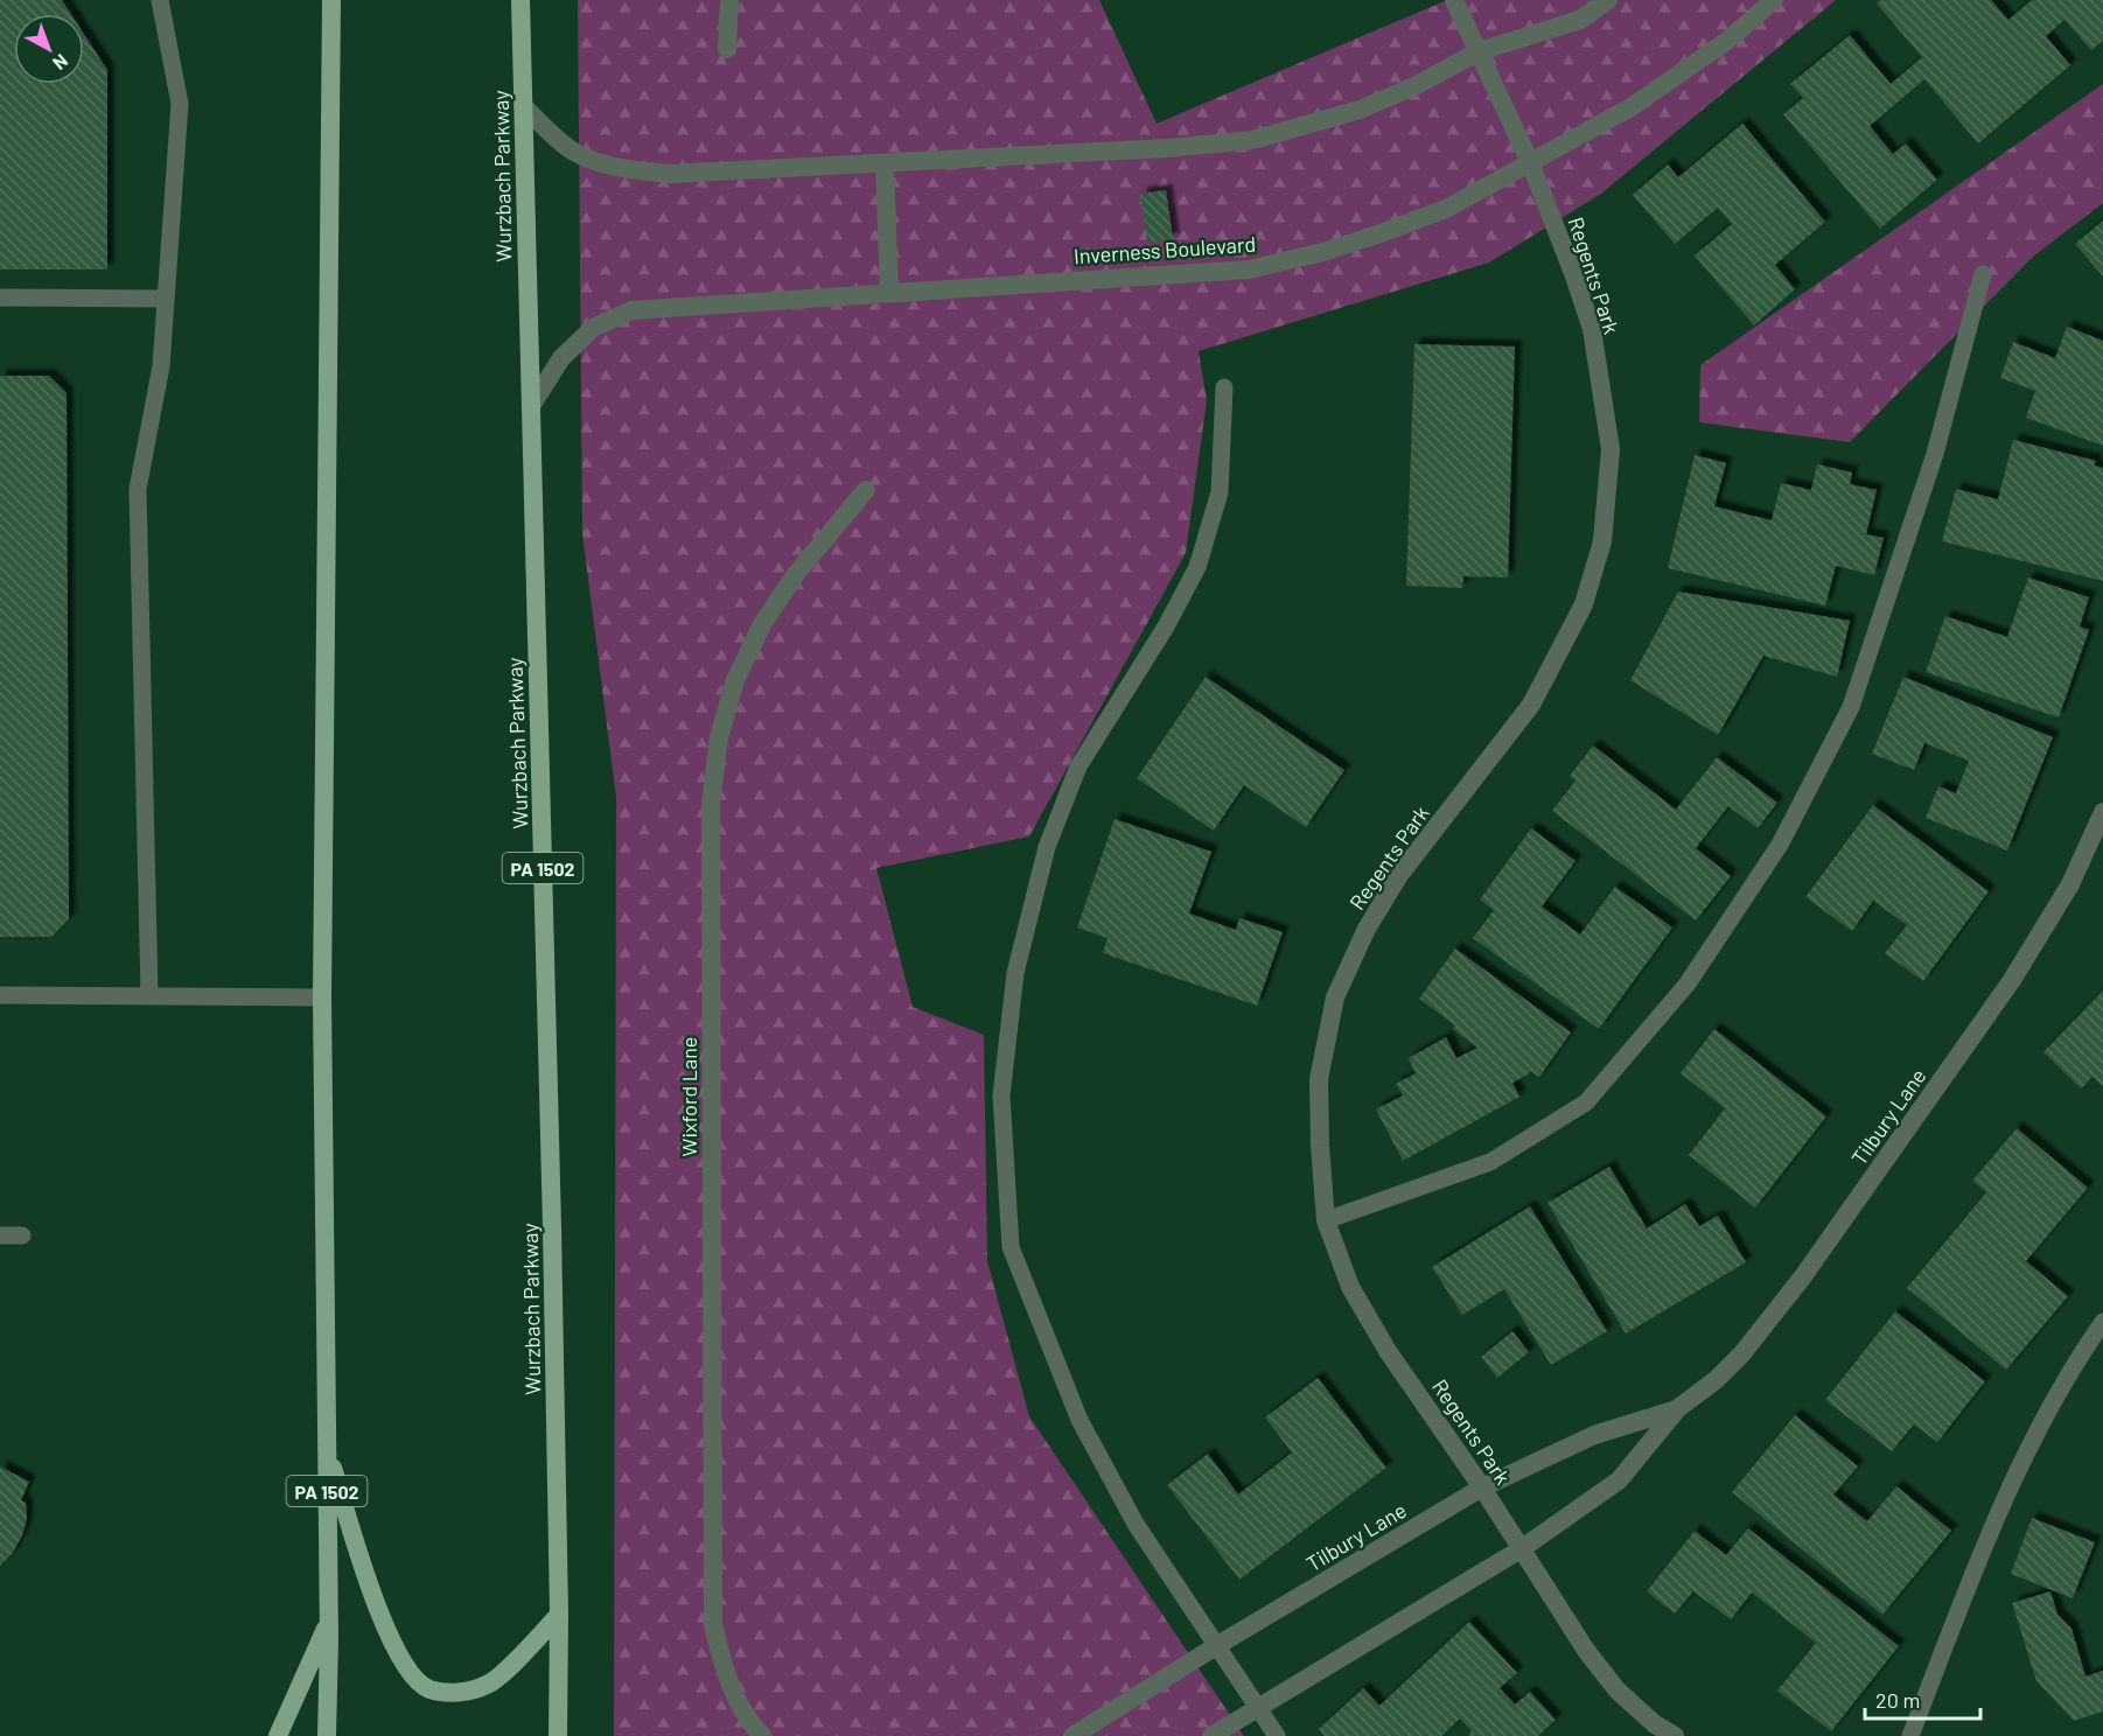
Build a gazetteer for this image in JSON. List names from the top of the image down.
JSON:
{
  "streets": {
    "main road": ["Wurzbach Parkway", "PA 1502"],
    "street": [
      "Inverness Boulevard",
      "Regents Park",
      "Wixford Lane",
      "Tilbury Lane"
    ]
  },
  "crossings": [
    ["Wurzbach Parkway", "Inverness Boulevard"],
    ["Inverness Boulevard", "Regents Park"],
    ["Regents Park", "Tilbury Lane"]
  ],
  "scale_bar": "20 m",
  "north": "bottom right"
}
